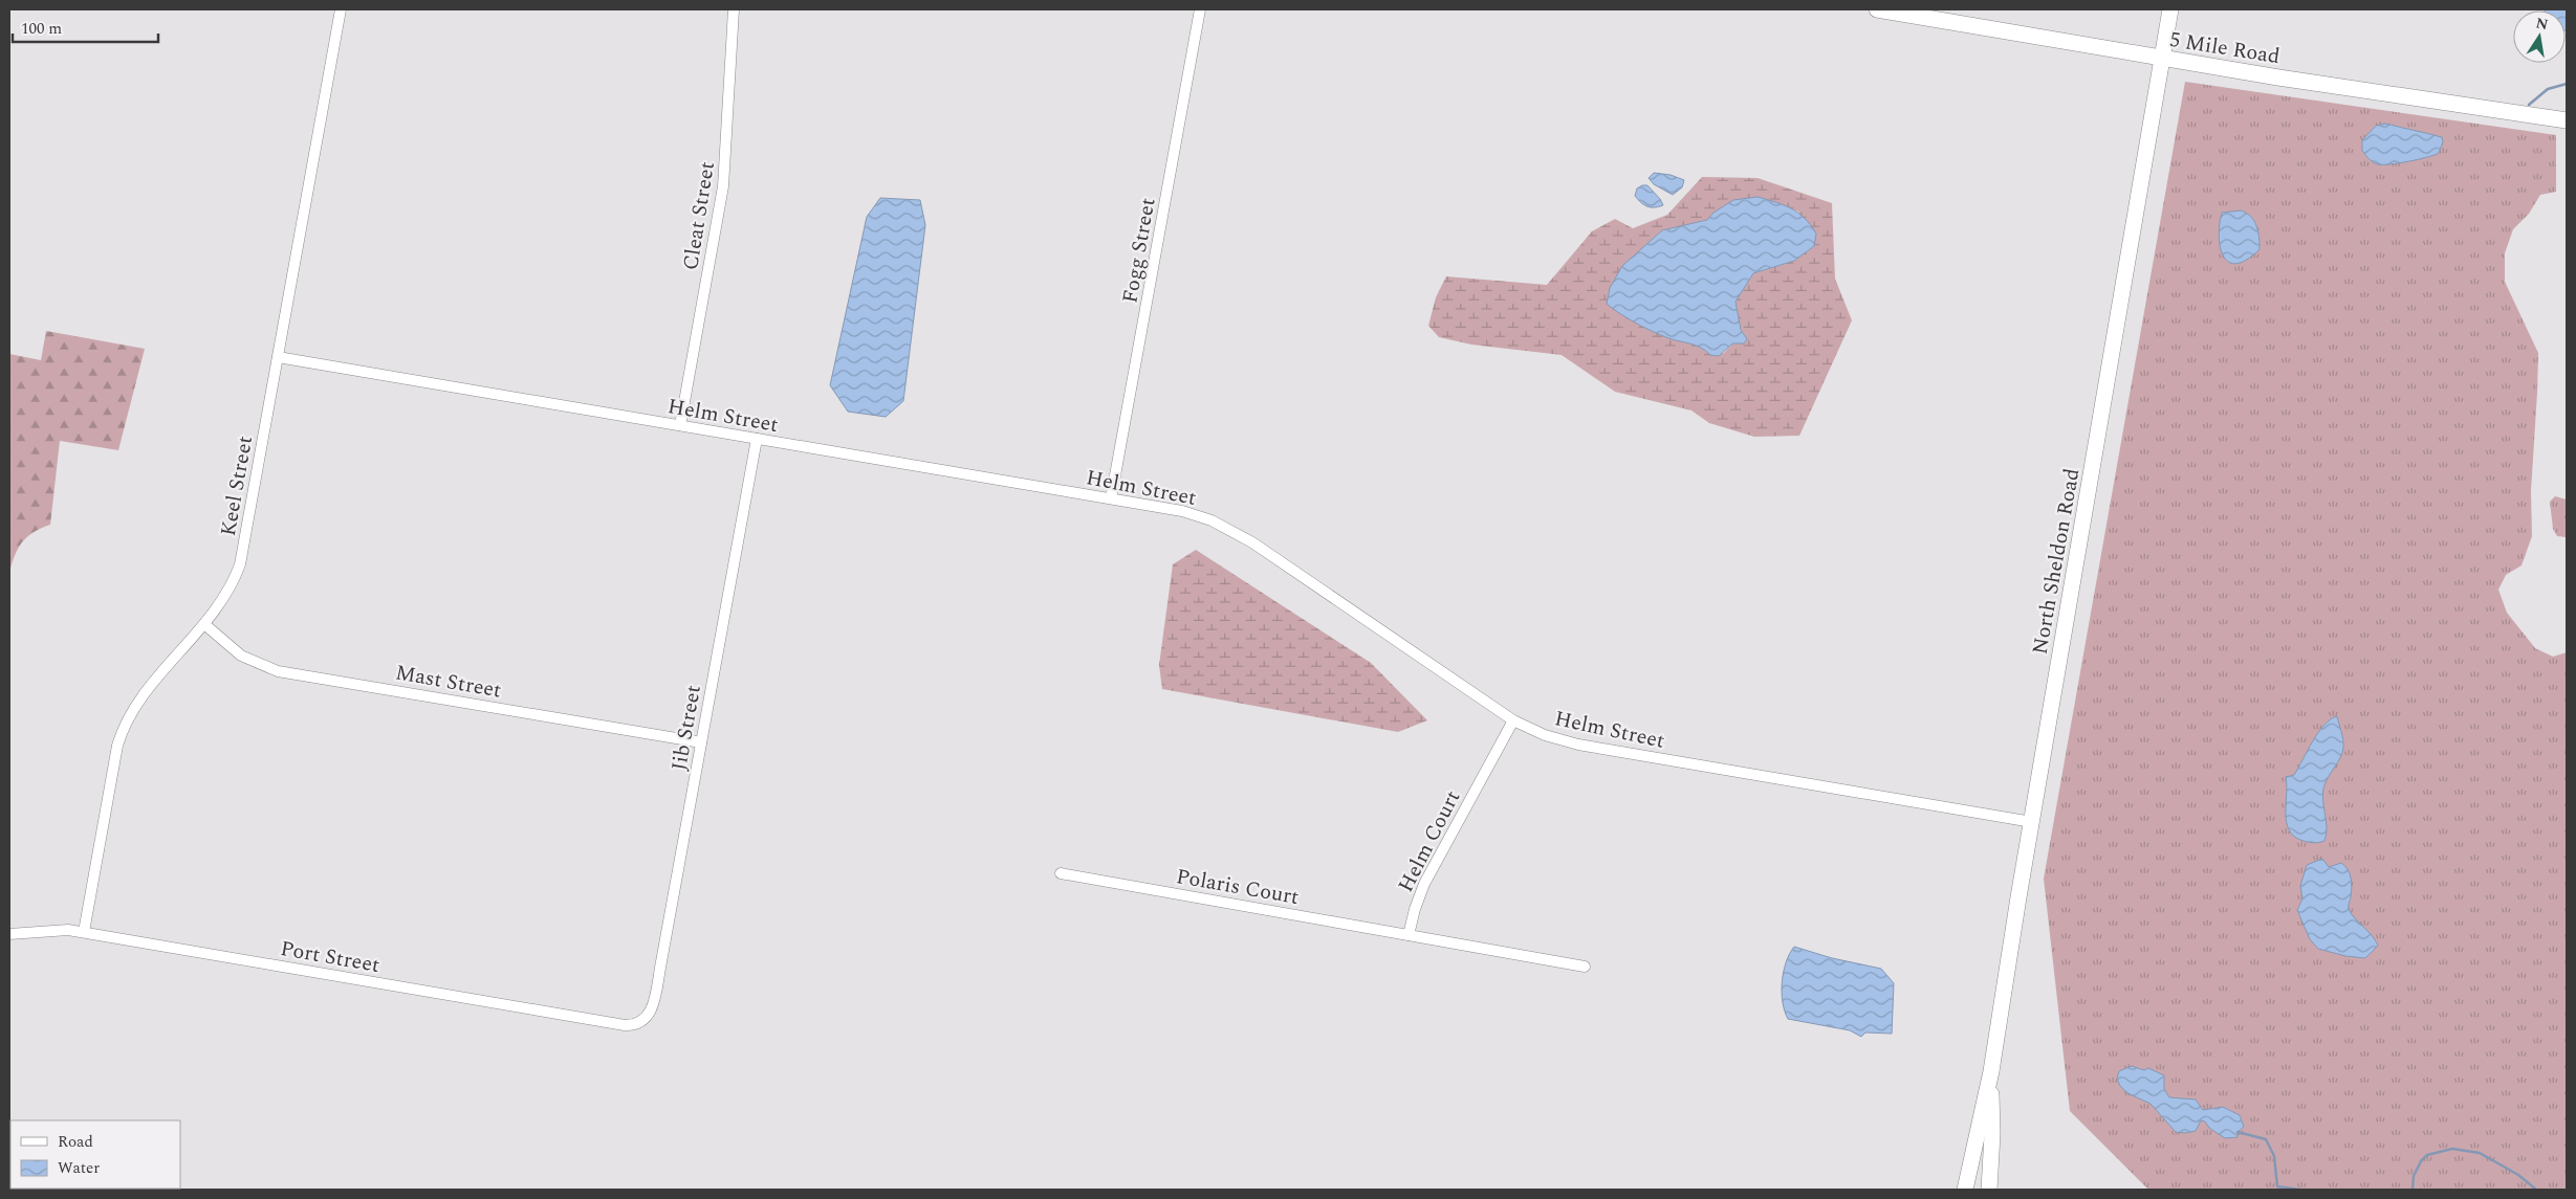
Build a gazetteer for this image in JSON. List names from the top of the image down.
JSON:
{
  "streets": {
    "main road": ["5 Mile Road", "North Sheldon Road"],
    "street": [
      "Cleat Street",
      "Fogg Street",
      "Helm Street",
      "Keel Street",
      "Mast Street",
      "Jib Street",
      "Helm Court",
      "Polaris Court",
      "Port Street"
    ]
  },
  "crossings": [
    ["5 Mile Road", "North Sheldon Road"],
    ["Cleat Street", "Helm Street"],
    ["Fogg Street", "Helm Street"],
    ["Helm Street", "Keel Street"],
    ["Helm Street", "North Sheldon Road"],
    ["Helm Street", "Jib Street"],
    ["Helm Street", "Helm Court"],
    ["Keel Street", "Mast Street"],
    ["Keel Street", "Port Street"],
    ["Mast Street", "Jib Street"],
    ["Jib Street", "Port Street"],
    ["Helm Court", "Polaris Court"]
  ],
  "legend": ["Road", "Water"],
  "scale_bar": "100 m",
  "north": "top"
}
